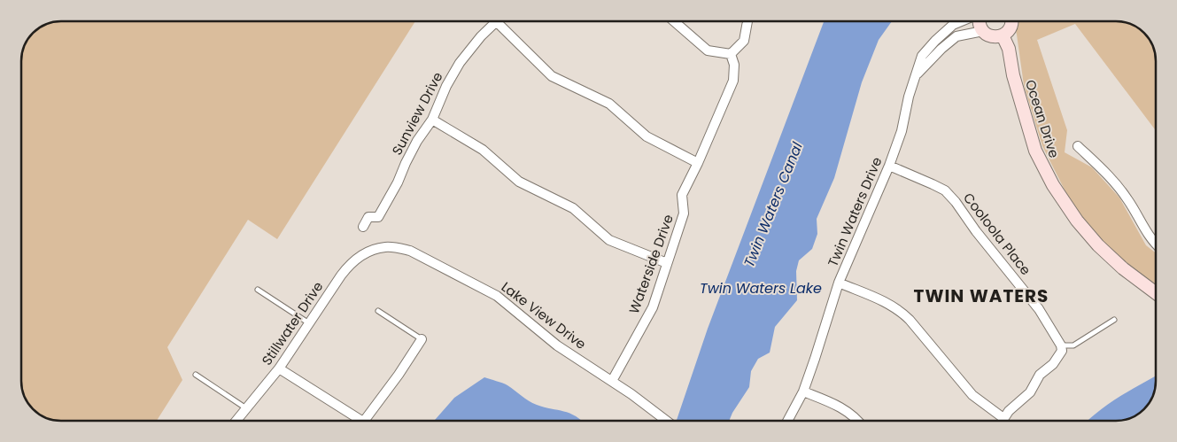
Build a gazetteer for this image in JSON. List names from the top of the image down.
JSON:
{
  "streets": {
    "street": [
      "Sunview Drive",
      "Ocean Drive",
      "Twin Waters Drive",
      "Cooloola Place",
      "Waterside Drive",
      "Lake View Drive",
      "Stillwater Drive"
    ]
  },
  "crossings": [
    ["Twin Waters Drive", "Cooloola Place"],
    ["Waterside Drive", "Lake View Drive"],
    ["Lake View Drive", "Stillwater Drive"]
  ],
  "districts": ["TWIN WATERS"],
  "water": ["Twin Waters Canal", "Twin Waters Lake"]
}
